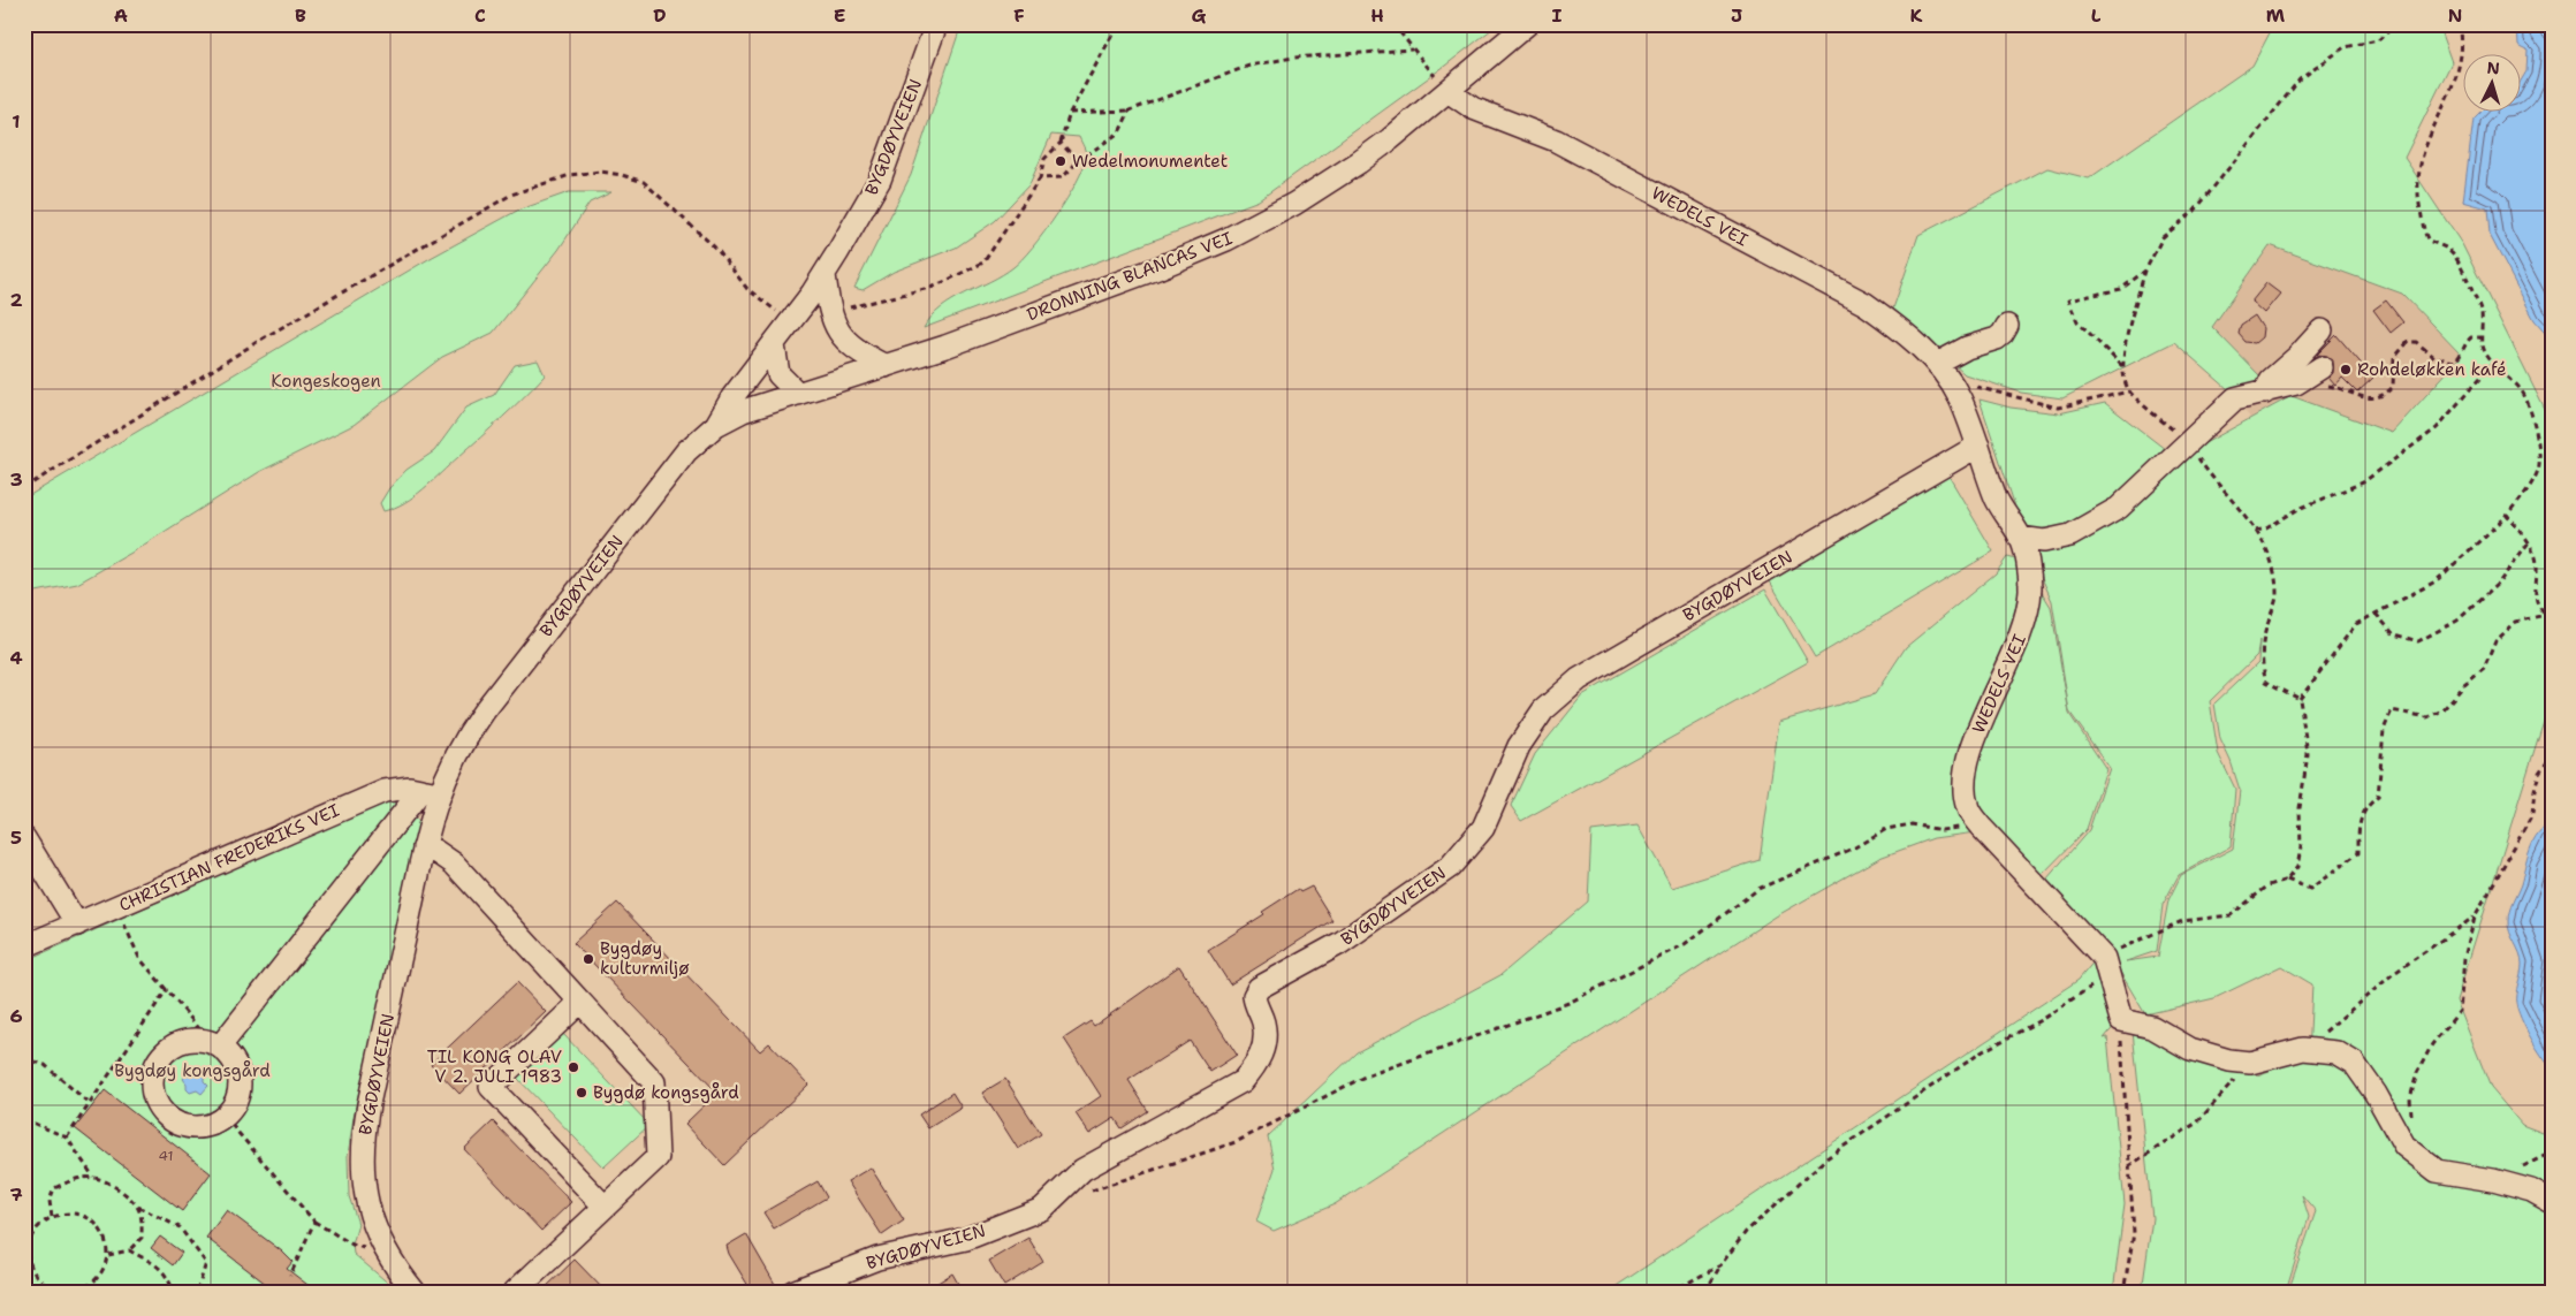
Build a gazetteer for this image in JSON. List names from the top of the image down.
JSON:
{
  "streets": {
    "street": [
      "BYGDØYVEIEN",
      "WEDELS VEI",
      "DRONNING BLANCAS VEI",
      "CHRISTIAN FREDERIKS VEI"
    ]
  },
  "crossings": [
    ["BYGDØYVEIEN", "WEDELS VEI"],
    ["BYGDØYVEIEN", "DRONNING BLANCAS VEI"],
    ["BYGDØYVEIEN", "CHRISTIAN FREDERIKS VEI"],
    ["WEDELS VEI", "DRONNING BLANCAS VEI"]
  ],
  "parks": ["Kongeskogen", "Bygdøy kongsgård"],
  "places": [
    "Wedelmonumentet",
    "Rohdeløkken kafé",
    "Bygdøy kulturmiljø",
    "TIL KONG OLAV V 2. JULI 1983",
    "Bygdø kongsgård"
  ],
  "house_numbers": ["41"],
  "north": "top",
  "grid": {
    "columns": [
      "A",
      "B",
      "C",
      "D",
      "E",
      "F",
      "G",
      "H",
      "I",
      "J",
      "K",
      "L",
      "M",
      "N"
    ],
    "rows": [
      "1",
      "2",
      "3",
      "4",
      "5",
      "6",
      "7"
    ]
  }
}
